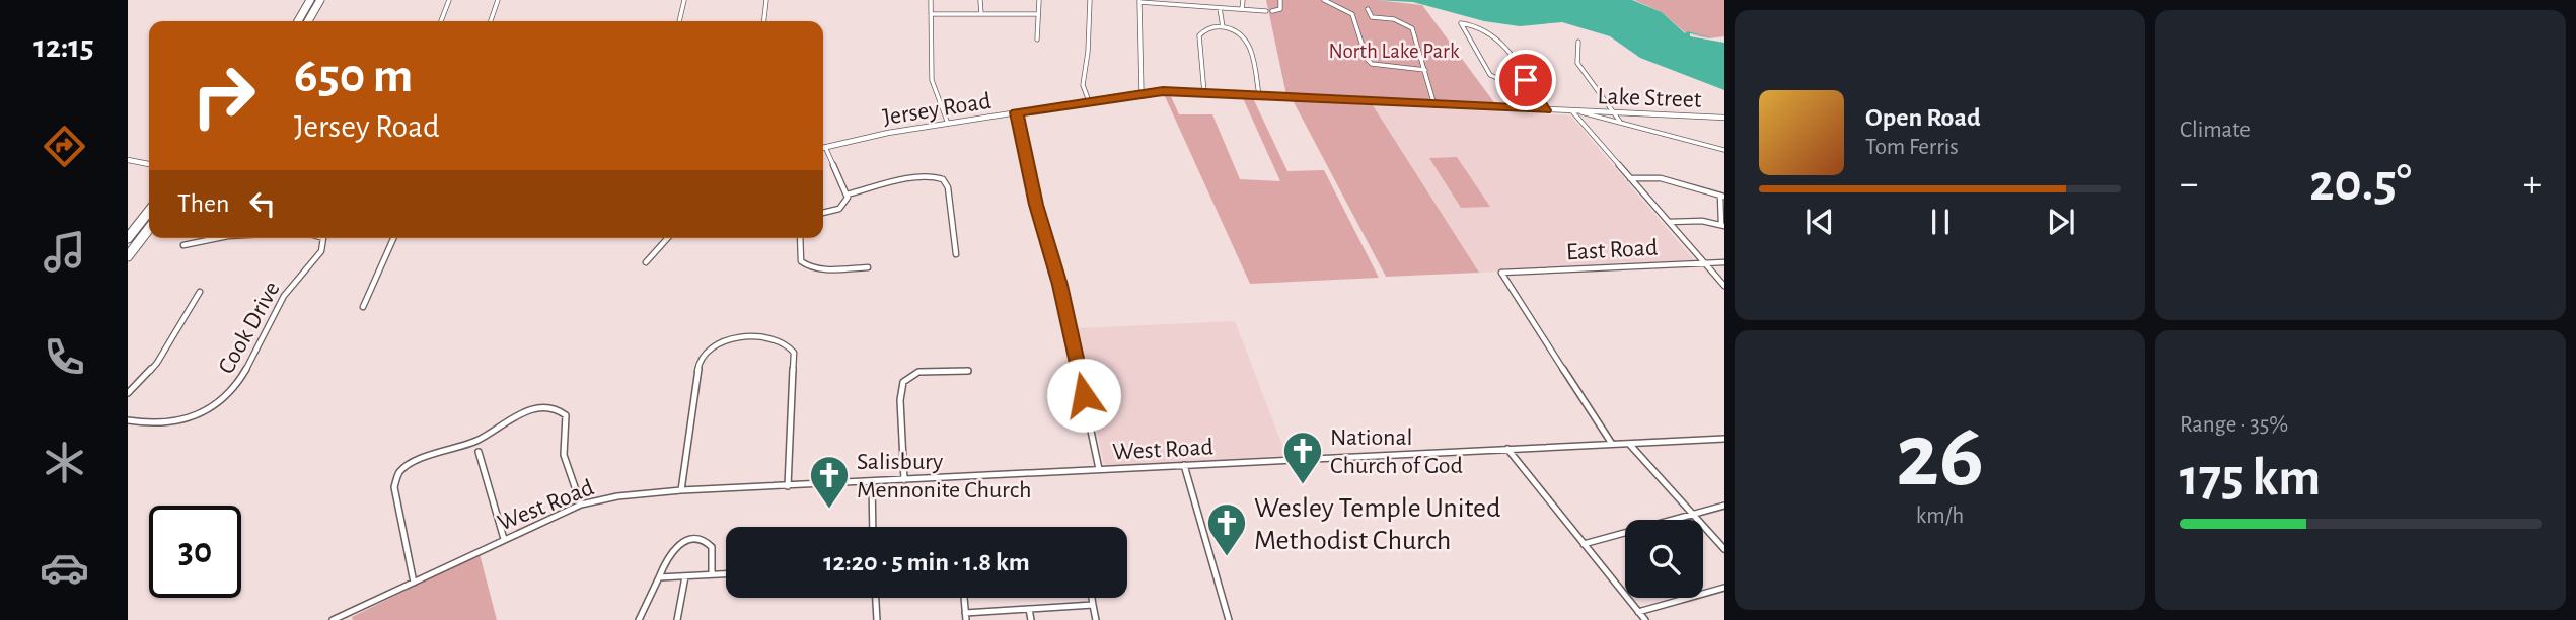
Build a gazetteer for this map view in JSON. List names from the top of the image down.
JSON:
{
  "streets": {
    "street": [
      "Lake Street",
      "Jersey Road",
      "East Road",
      "Cook Drive",
      "West Road"
    ]
  },
  "crossings": [
    ["Lake Street", "Jersey Road"],
    ["East Road", "West Road"]
  ],
  "parks": ["North Lake Park"],
  "places": {
    "church": ["National Church of God", "Salisbury Mennonite Church", "Wesley Temple United Methodist Church"]
  },
  "page": {
    "tabs": "12:15",
    "tile": [
      "Climate",
      ["26", "km/h"],
      ["Range · 35%", "175 km"]
    ],
    "turn": ["650 m", "Jersey Road"],
    "song": ["Open Road", "Tom Ferris"],
    "heat": ["−", "20.5°", "+"],
    "then": "Then",
    "limit": "30",
    "trip": "12:20 · 5 min · 1.8 km"
  }
}
